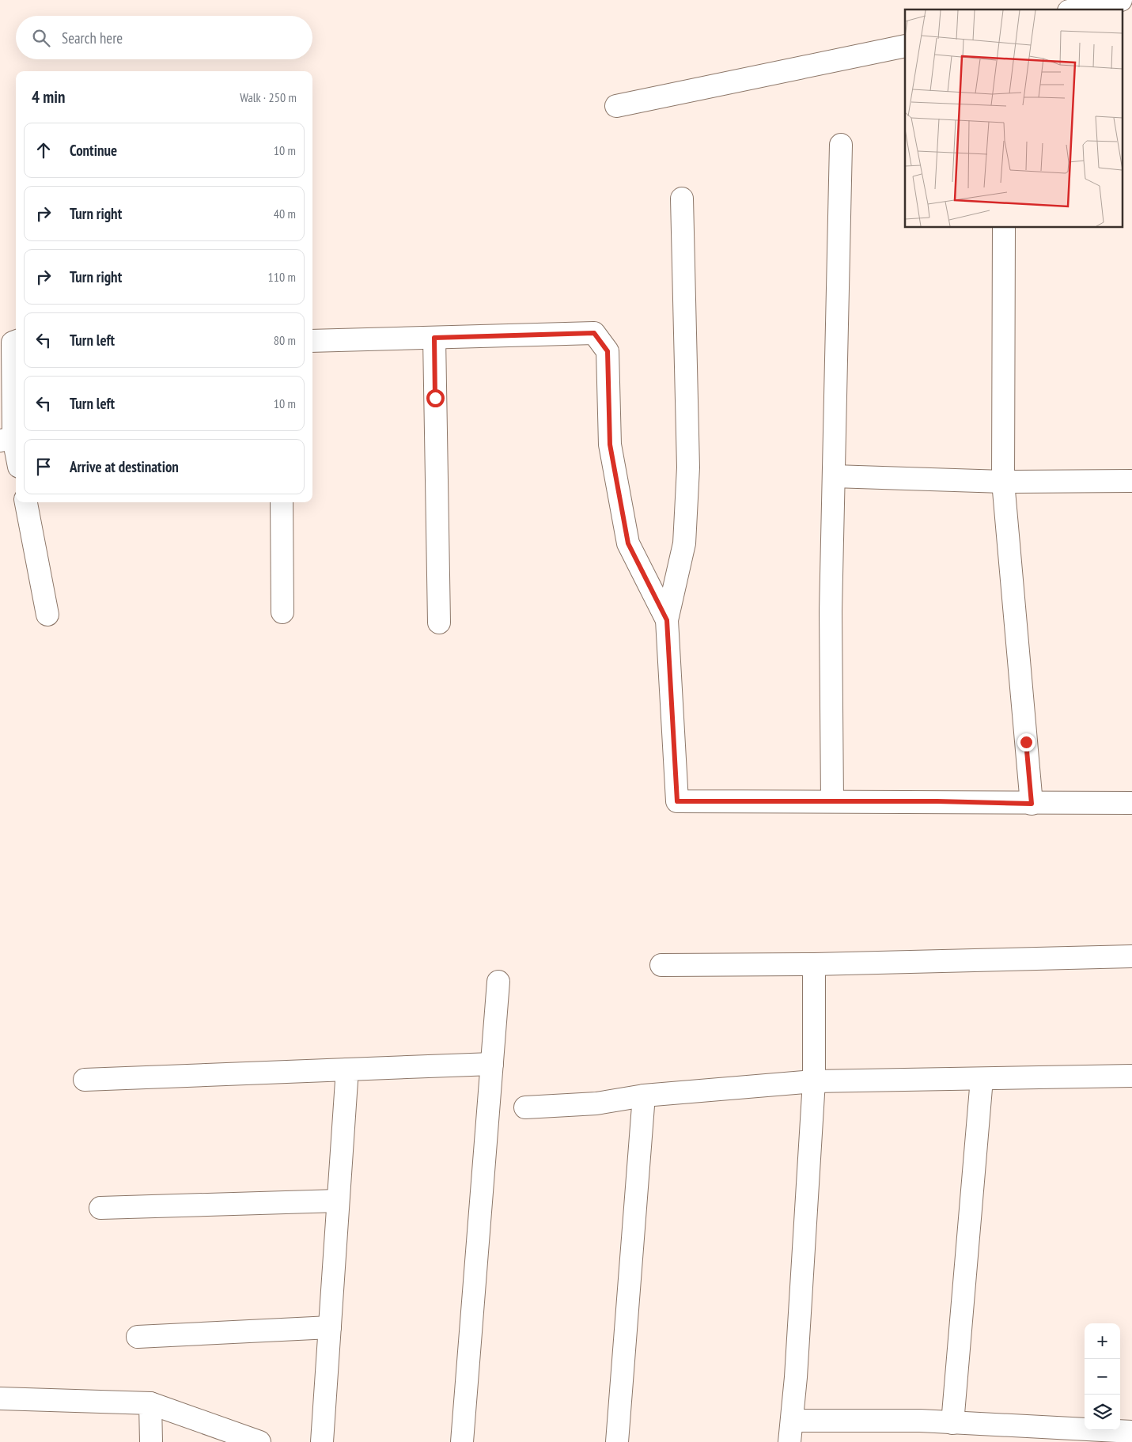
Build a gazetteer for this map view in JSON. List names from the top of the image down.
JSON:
{
  "page": {
    "search": "Search here",
    "heading": ["4 min", "Walk · 250 m"],
    "list": [
      ["Continue", "10 m"],
      ["Turn right", "40 m"],
      ["Turn right", "110 m"],
      ["Turn left", "80 m"],
      ["Turn left", "10 m"],
      "Arrive at destination"
    ],
    "map_buttons": ["+", "−"]
  }
}
